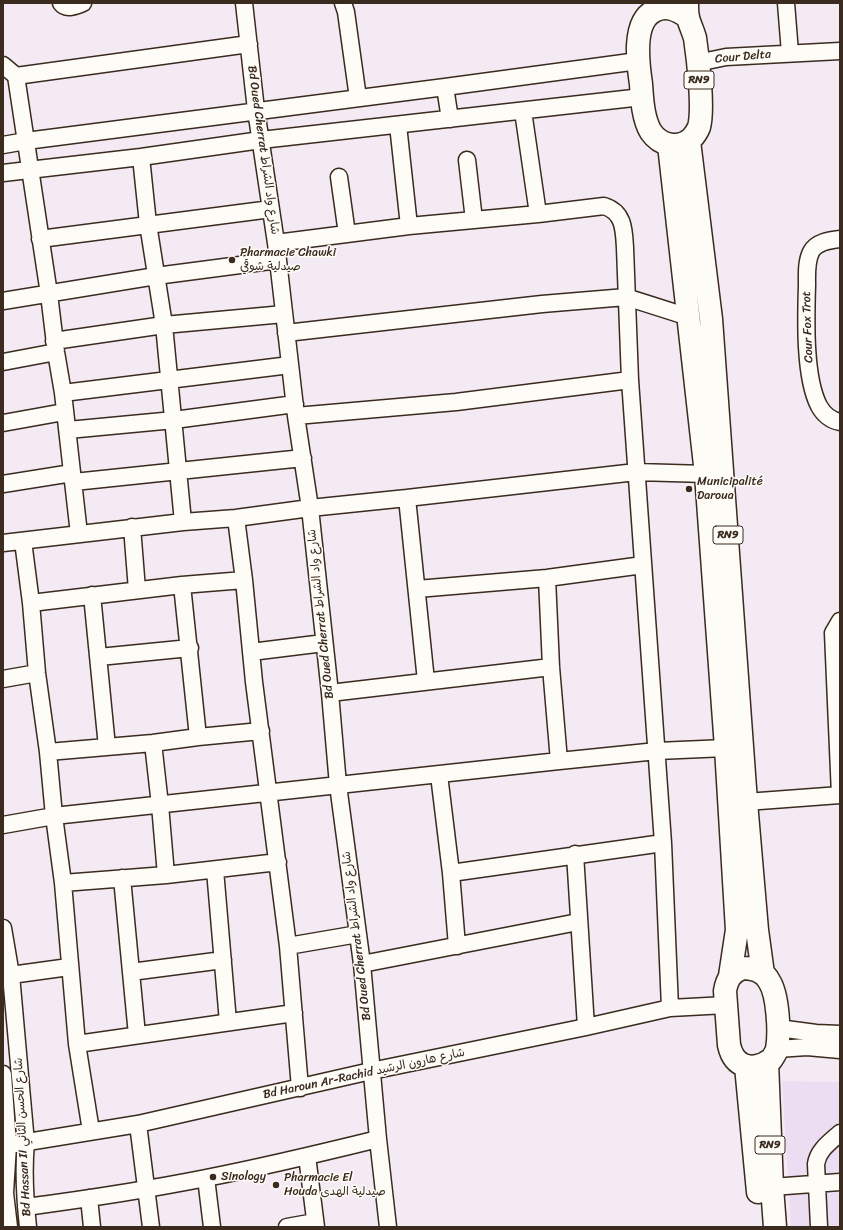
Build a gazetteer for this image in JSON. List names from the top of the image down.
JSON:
{
  "streets": {
    "highway": ["RN9"],
    "street": [
      "Cour Delta",
      "Bd Oued Cherrat شارع واد الشراط",
      "Cour Fox Trot",
      "Bd Haroun Ar-Rachid شارع هارون الرشيد",
      "Bd Hassan II شارع الحسن الثاني"
    ]
  },
  "crossings": [
    ["Cour Delta", "RN9"],
    ["RN9", "Bd Haroun Ar-Rachid شارع هارون الرشيد"],
    ["Bd Oued Cherrat شارع واد الشراط", "Bd Haroun Ar-Rachid شارع هارون الرشيد"],
    ["Bd Haroun Ar-Rachid شارع هارون الرشيد", "Bd Hassan II شارع الحسن الثاني"]
  ],
  "places": [
    "Pharmacie Chawki صيدلية شوقي",
    "Municipalité Daroua",
    "Sinology",
    "Pharmacie El Houda صيدلية الهدى"
  ]
}
